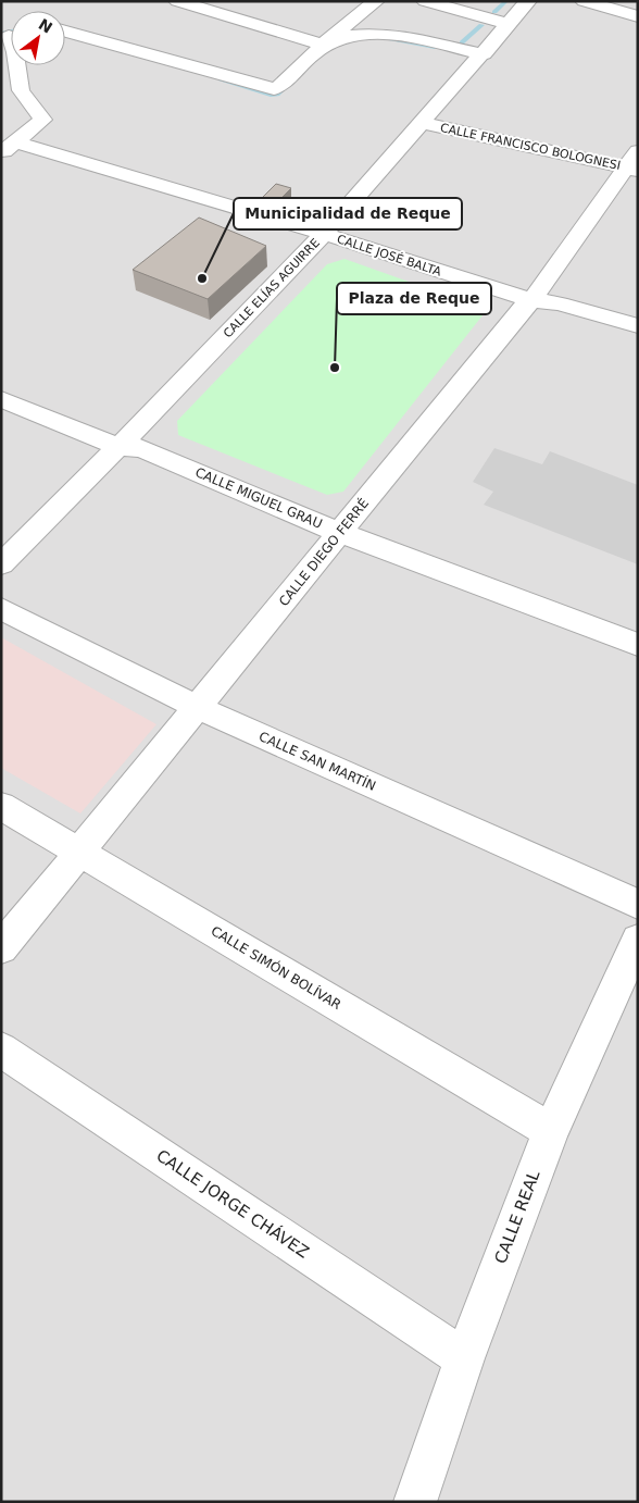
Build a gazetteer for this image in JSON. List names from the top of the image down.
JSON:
{
  "streets": {
    "street": [
      "CALLE FRANCISCO BOLOGNESI",
      "CALLE JOSÉ BALTA",
      "CALLE ELÍAS AGUIRRE",
      "CALLE MIGUEL GRAU",
      "CALLE DIEGO FERRÉ",
      "CALLE SAN MARTÍN",
      "CALLE SIMÓN BOLÍVAR",
      "CALLE JORGE CHÁVEZ",
      "CALLE REAL"
    ]
  },
  "crossings": [
    ["CALLE FRANCISCO BOLOGNESI", "CALLE ELÍAS AGUIRRE"],
    ["CALLE FRANCISCO BOLOGNESI", "CALLE DIEGO FERRÉ"],
    ["CALLE JOSÉ BALTA", "CALLE ELÍAS AGUIRRE"],
    ["CALLE JOSÉ BALTA", "CALLE DIEGO FERRÉ"],
    ["CALLE ELÍAS AGUIRRE", "CALLE MIGUEL GRAU"],
    ["CALLE MIGUEL GRAU", "CALLE DIEGO FERRÉ"],
    ["CALLE DIEGO FERRÉ", "CALLE SAN MARTÍN"],
    ["CALLE DIEGO FERRÉ", "CALLE SIMÓN BOLÍVAR"],
    ["CALLE SIMÓN BOLÍVAR", "CALLE REAL"],
    ["CALLE JORGE CHÁVEZ", "CALLE REAL"]
  ],
  "places": ["Municipalidad de Reque", "Plaza de Reque"],
  "north": "top right"
}
